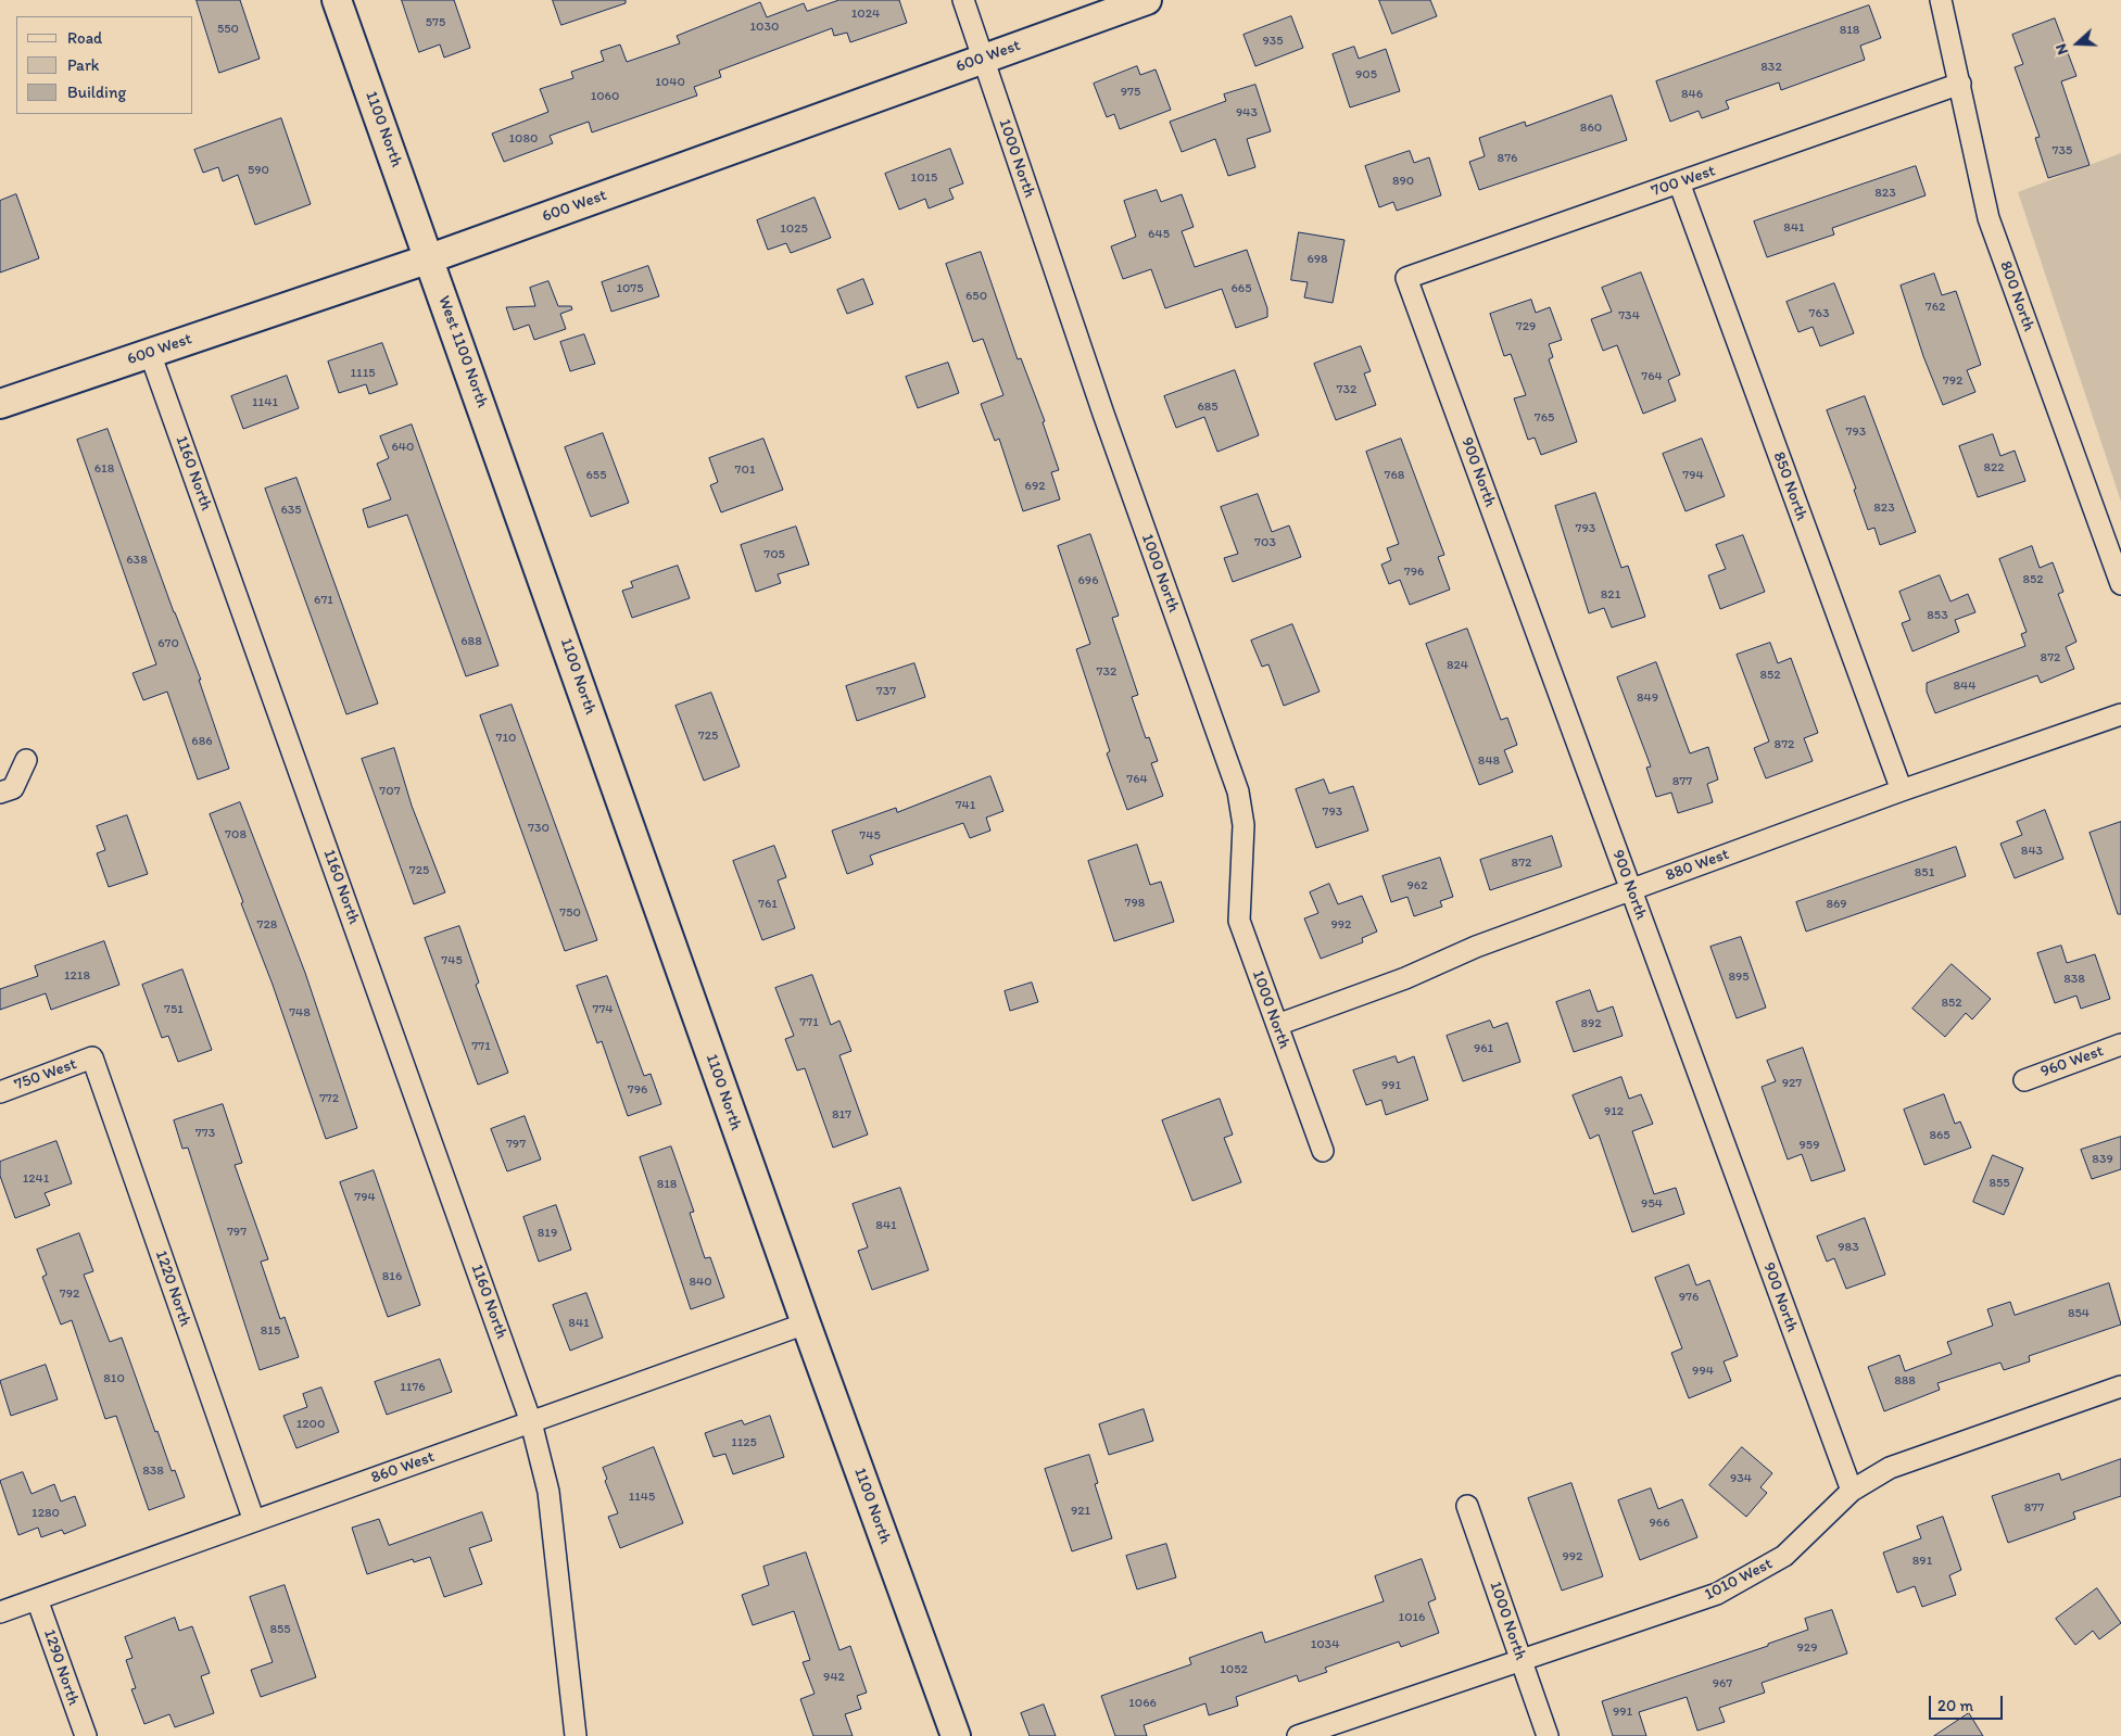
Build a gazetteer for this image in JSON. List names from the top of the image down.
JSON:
{
  "streets": {
    "main road": ["600 West", "1100 North", "West 1100 North"],
    "street": [
      "1000 North",
      "700 West",
      "800 North",
      "900 North",
      "1160 North",
      "850 North",
      "880 West",
      "960 West",
      "750 West",
      "1220 North",
      "860 West",
      "1010 West",
      "1290 North"
    ]
  },
  "crossings": [
    ["600 West", "1100 North"],
    ["600 West", "1000 North"],
    ["600 West", "West 1100 North"],
    ["600 West", "1160 North"],
    ["1100 North", "West 1100 North"],
    ["1100 North", "860 West"],
    ["1000 North", "880 West"],
    ["1000 North", "1010 West"],
    ["700 West", "800 North"],
    ["700 West", "900 North"],
    ["700 West", "850 North"],
    ["900 North", "880 West"],
    ["900 North", "1010 West"],
    ["1160 North", "860 West"],
    ["850 North", "880 West"],
    ["750 West", "1220 North"],
    ["1220 North", "860 West"],
    ["860 West", "1290 North"]
  ],
  "house_numbers": [
    "1024",
    "575",
    "1030",
    "550",
    "818",
    "935",
    "832",
    "905",
    "1040",
    "975",
    "846",
    "1060",
    "943",
    "860",
    "1080",
    "735",
    "876",
    "590",
    "1015",
    "890",
    "823",
    "841",
    "1025",
    "645",
    "698",
    "1075",
    "665",
    "650",
    "762",
    "763",
    "734",
    "729",
    "1115",
    "764",
    "792",
    "732",
    "1141",
    "685",
    "765",
    "793",
    "640",
    "822",
    "618",
    "701",
    "655",
    "768",
    "794",
    "692",
    "823",
    "635",
    "793",
    "703",
    "705",
    "638",
    "796",
    "852",
    "696",
    "821",
    "671",
    "853",
    "688",
    "670",
    "872",
    "824",
    "732",
    "852",
    "844",
    "737",
    "849",
    "725",
    "710",
    "686",
    "872",
    "848",
    "764",
    "877",
    "707",
    "741",
    "793",
    "730",
    "708",
    "745",
    "843",
    "872",
    "725",
    "851",
    "962",
    "798",
    "761",
    "869",
    "750",
    "728",
    "992",
    "745",
    "1218",
    "895",
    "838",
    "852",
    "751",
    "774",
    "748",
    "771",
    "892",
    "771",
    "961",
    "927",
    "991",
    "796",
    "772",
    "912",
    "817",
    "773",
    "865",
    "797",
    "959",
    "839",
    "1241",
    "855",
    "818",
    "794",
    "954",
    "841",
    "797",
    "819",
    "983",
    "816",
    "840",
    "792",
    "976",
    "854",
    "841",
    "815",
    "994",
    "810",
    "888",
    "1176",
    "1200",
    "1125",
    "838",
    "934",
    "1145",
    "877",
    "921",
    "1280",
    "966",
    "992",
    "891",
    "1016",
    "855",
    "1034",
    "929",
    "1052",
    "942",
    "967",
    "1066",
    "991"
  ],
  "legend": ["Road", "Park", "Building"],
  "scale_bar": "20 m",
  "north": "left"
}
